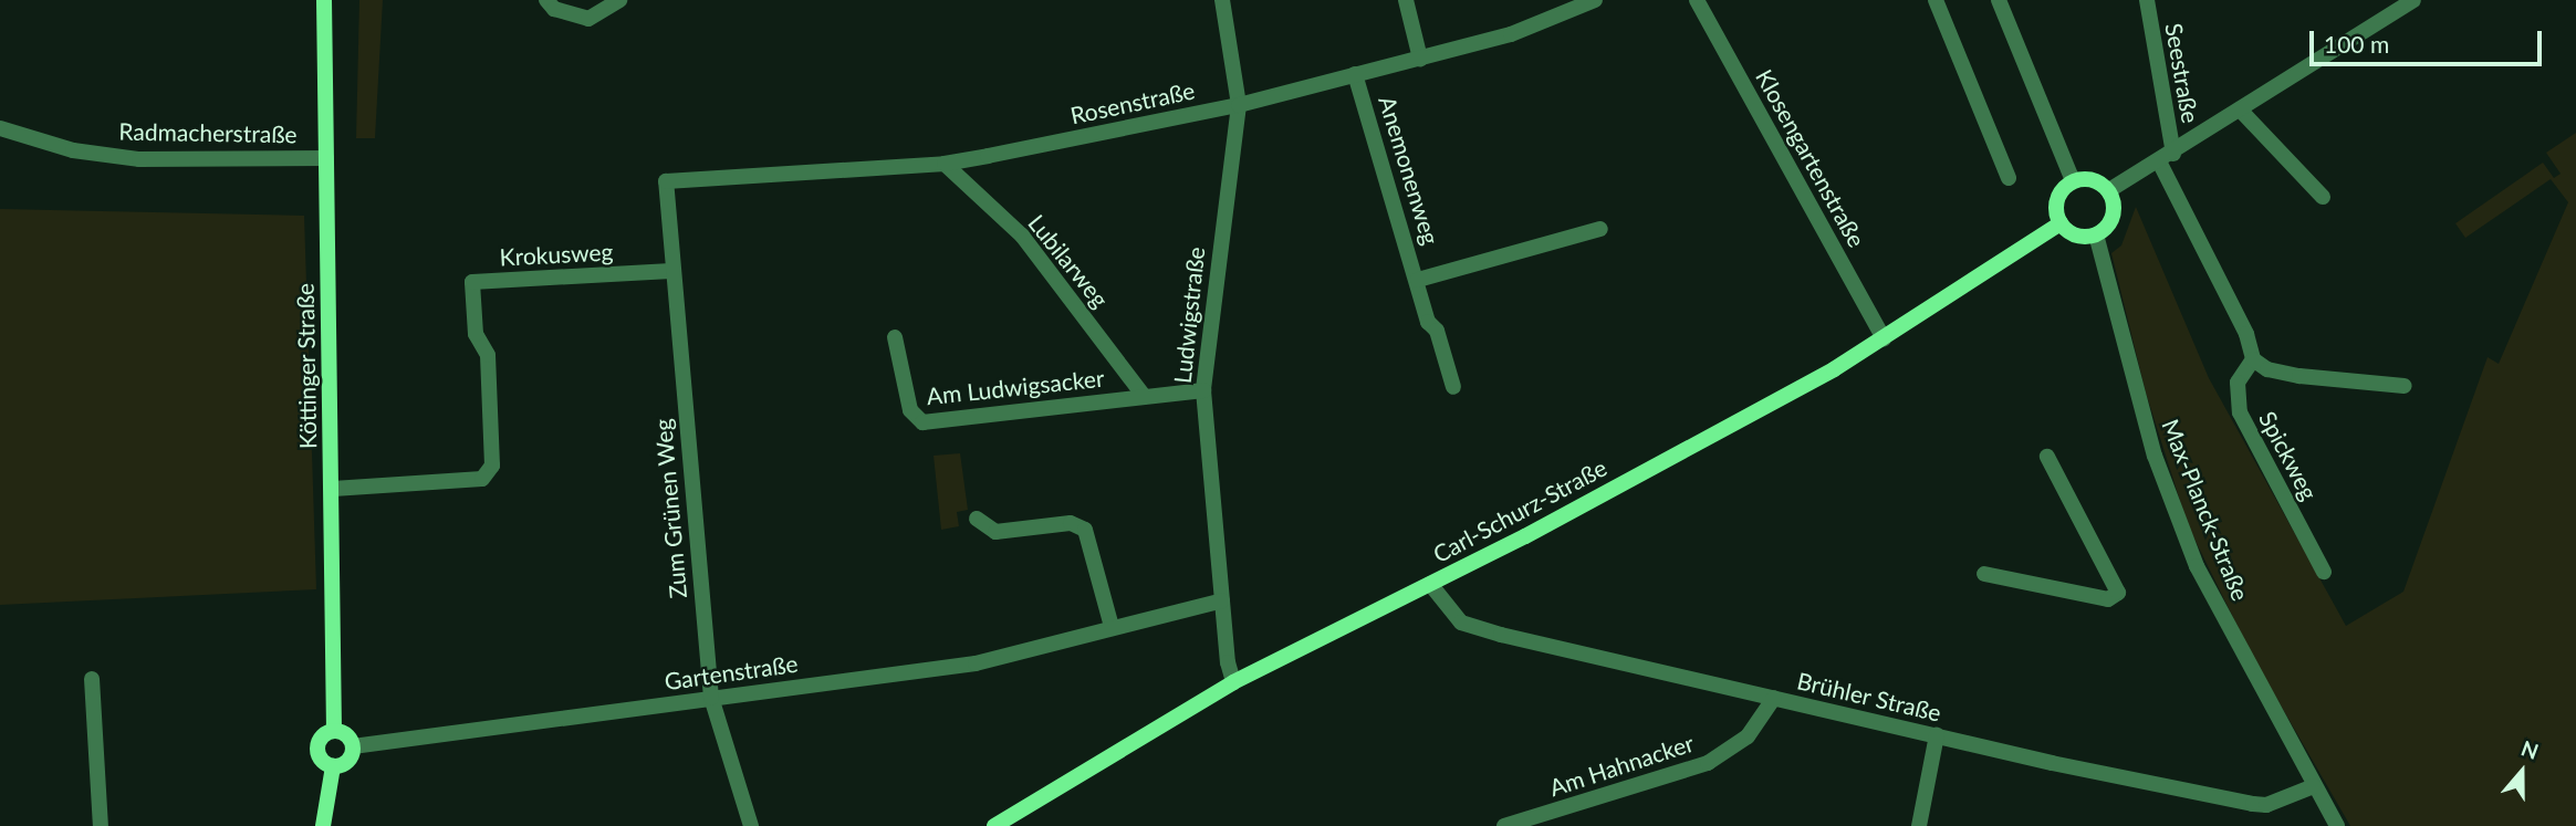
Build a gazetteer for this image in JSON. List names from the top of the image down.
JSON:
{
  "streets": {
    "street": [
      "Seestraße",
      "Rosenstraße",
      "Radmacherstraße",
      "Klosengartenstraße",
      "Anemonenweg",
      "Krokusweg",
      "Lubilarweg",
      "Ludwigstraße",
      "Köttinger Straße",
      "Am Ludwigsacker",
      "Spickweg",
      "Zum Grünen Weg",
      "Max-Planck-Straße",
      "Carl-Schurz-Straße",
      "Gartenstraße",
      "Brühler Straße",
      "Am Hahnacker"
    ]
  },
  "crossings": [
    ["Seestraße", "Max-Planck-Straße"],
    ["Seestraße", "Carl-Schurz-Straße"],
    ["Rosenstraße", "Anemonenweg"],
    ["Rosenstraße", "Lubilarweg"],
    ["Rosenstraße", "Ludwigstraße"],
    ["Rosenstraße", "Zum Grünen Weg"],
    ["Radmacherstraße", "Köttinger Straße"],
    ["Klosengartenstraße", "Carl-Schurz-Straße"],
    ["Krokusweg", "Köttinger Straße"],
    ["Krokusweg", "Zum Grünen Weg"],
    ["Lubilarweg", "Am Ludwigsacker"],
    ["Ludwigstraße", "Am Ludwigsacker"],
    ["Ludwigstraße", "Carl-Schurz-Straße"],
    ["Ludwigstraße", "Gartenstraße"],
    ["Köttinger Straße", "Gartenstraße"],
    ["Zum Grünen Weg", "Gartenstraße"],
    ["Max-Planck-Straße", "Carl-Schurz-Straße"],
    ["Max-Planck-Straße", "Brühler Straße"],
    ["Carl-Schurz-Straße", "Brühler Straße"],
    ["Brühler Straße", "Am Hahnacker"]
  ],
  "scale_bar": "100 m",
  "north": "top"
}
